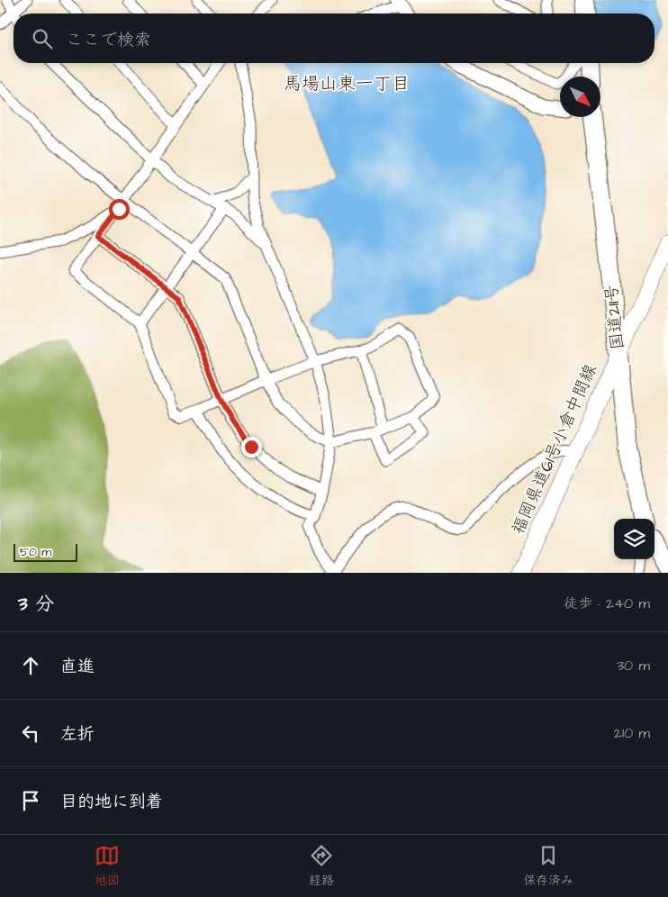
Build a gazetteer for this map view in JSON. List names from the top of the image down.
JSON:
{
  "streets": {
    "highway": ["国道211号"],
    "main road": ["福岡県道61号小倉中間線"]
  },
  "crossings": [
    ["国道211号", "福岡県道61号小倉中間線"]
  ],
  "districts": ["馬場山東一丁目"],
  "scale_bar": "50 m",
  "north": "bottom right",
  "page": {
    "search": "ここで検索",
    "scale": "50 m",
    "heading": ["3 分", "徒歩 · 240 m"],
    "list": [
      ["直進", "30 m"],
      ["左折", "210 m"],
      "目的地に到着"
    ],
    "nav": ["地図", "経路", "保存済み"]
  }
}
